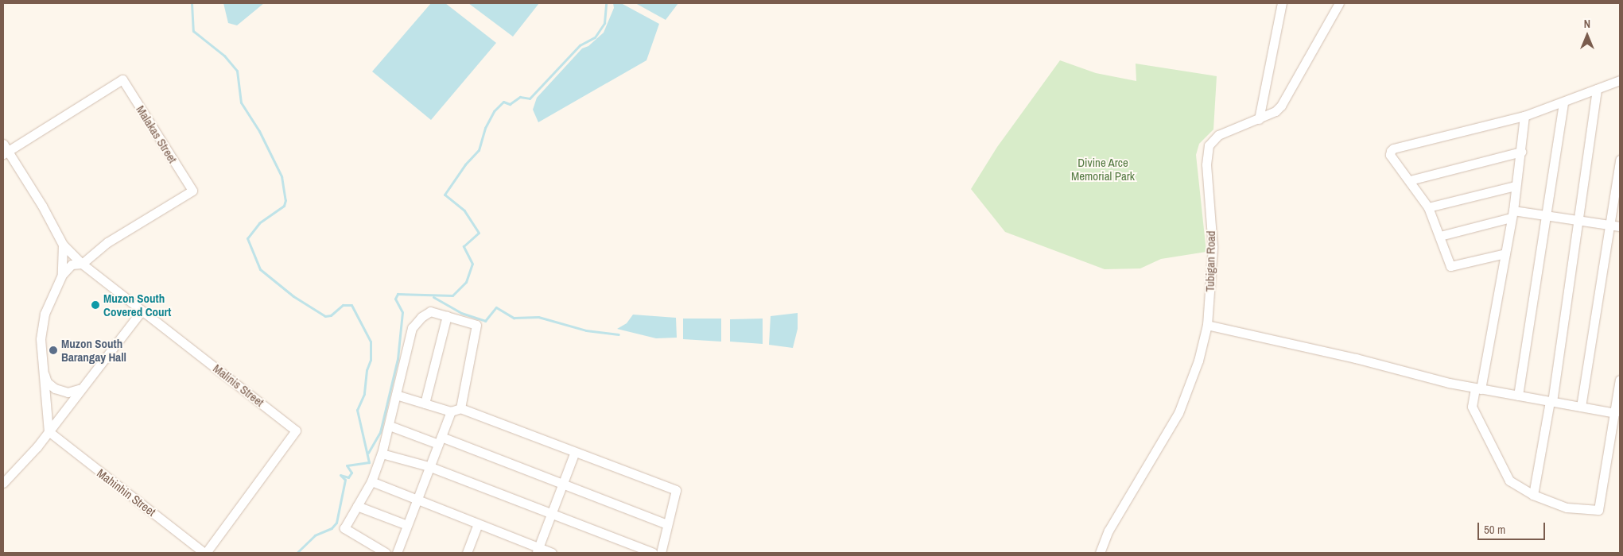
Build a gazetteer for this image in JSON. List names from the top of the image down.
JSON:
{
  "streets": {
    "street": [
      "Malakas Street",
      "Tubigan Road",
      "Malinis Street",
      "Mahinhin Street"
    ]
  },
  "crossings": [
    ["Malakas Street", "Malinis Street"],
    ["Malinis Street", "Mahinhin Street"]
  ],
  "parks": ["Divine Arce Memorial Park"],
  "places": ["Muzon South Covered Court", "Muzon South Barangay Hall"],
  "scale_bar": "50 m",
  "north": "top"
}
